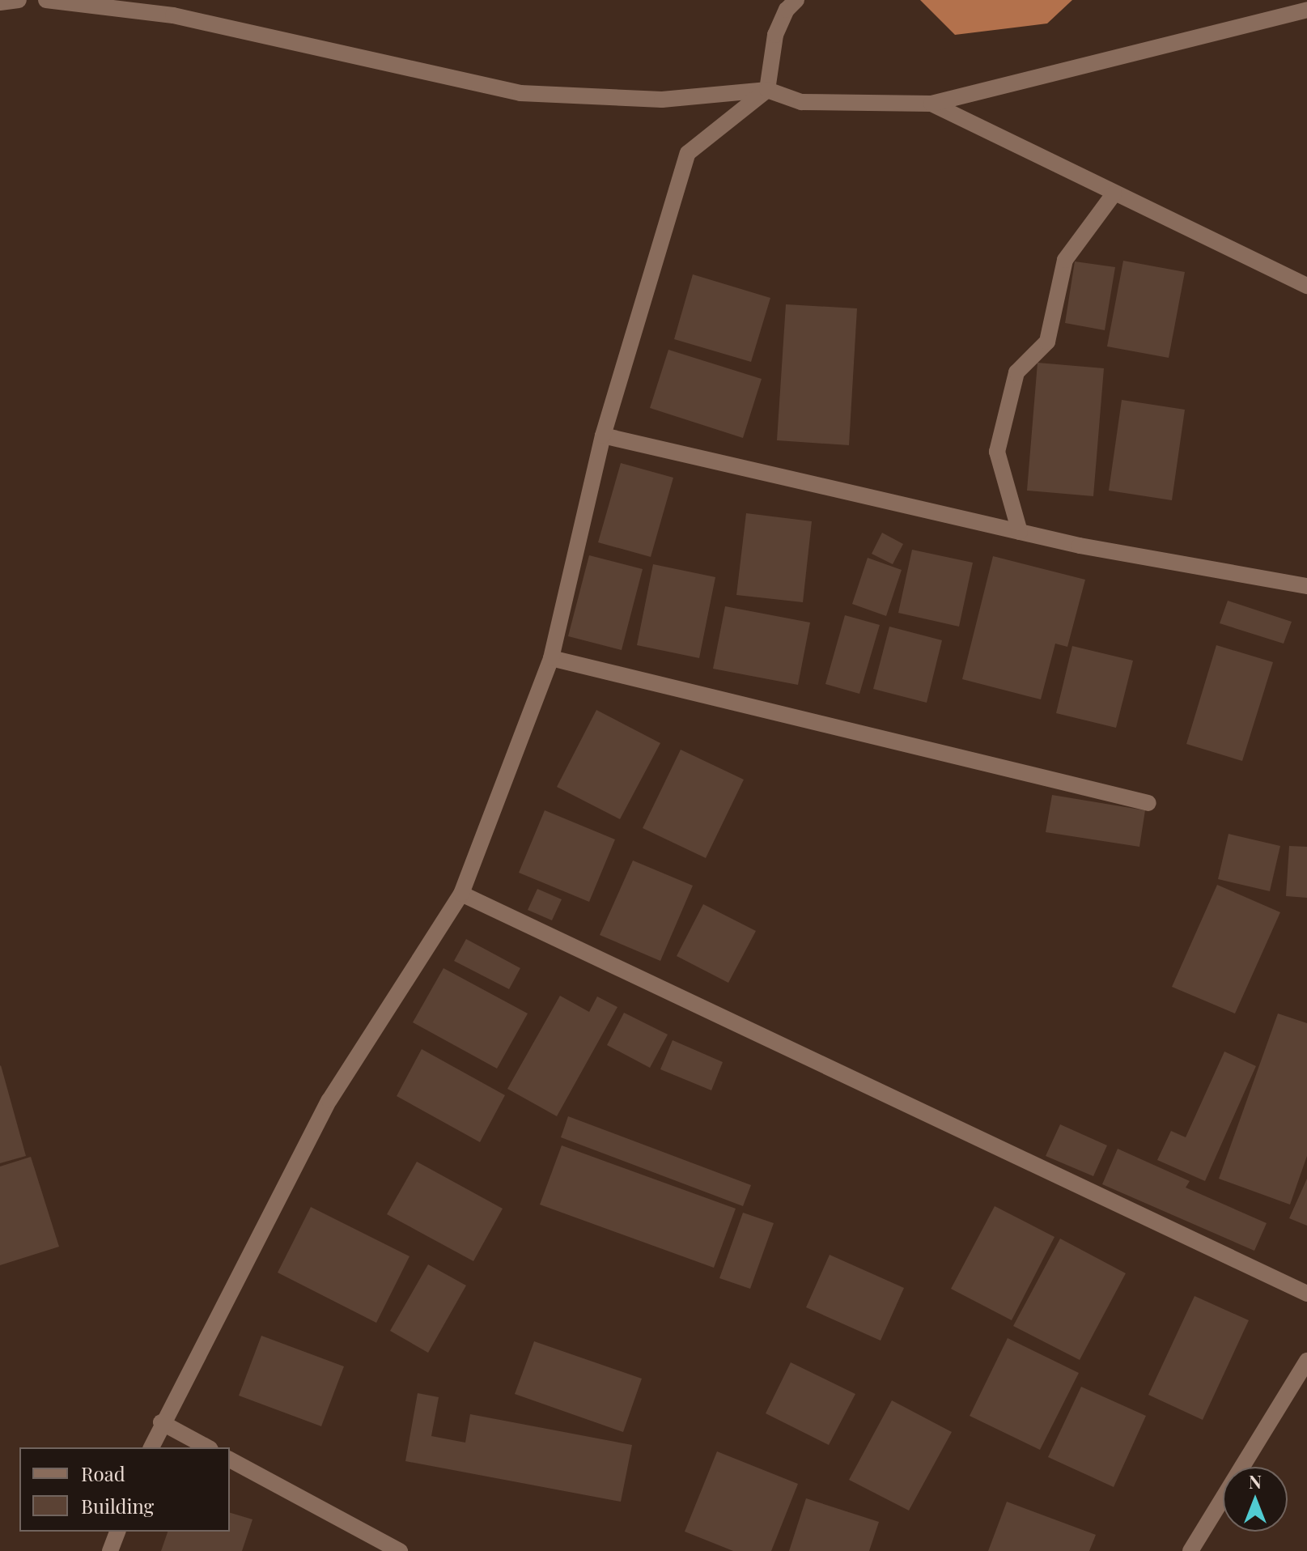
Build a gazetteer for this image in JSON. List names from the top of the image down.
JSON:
{
  "legend": ["Road", "Building"],
  "north": "top"
}
